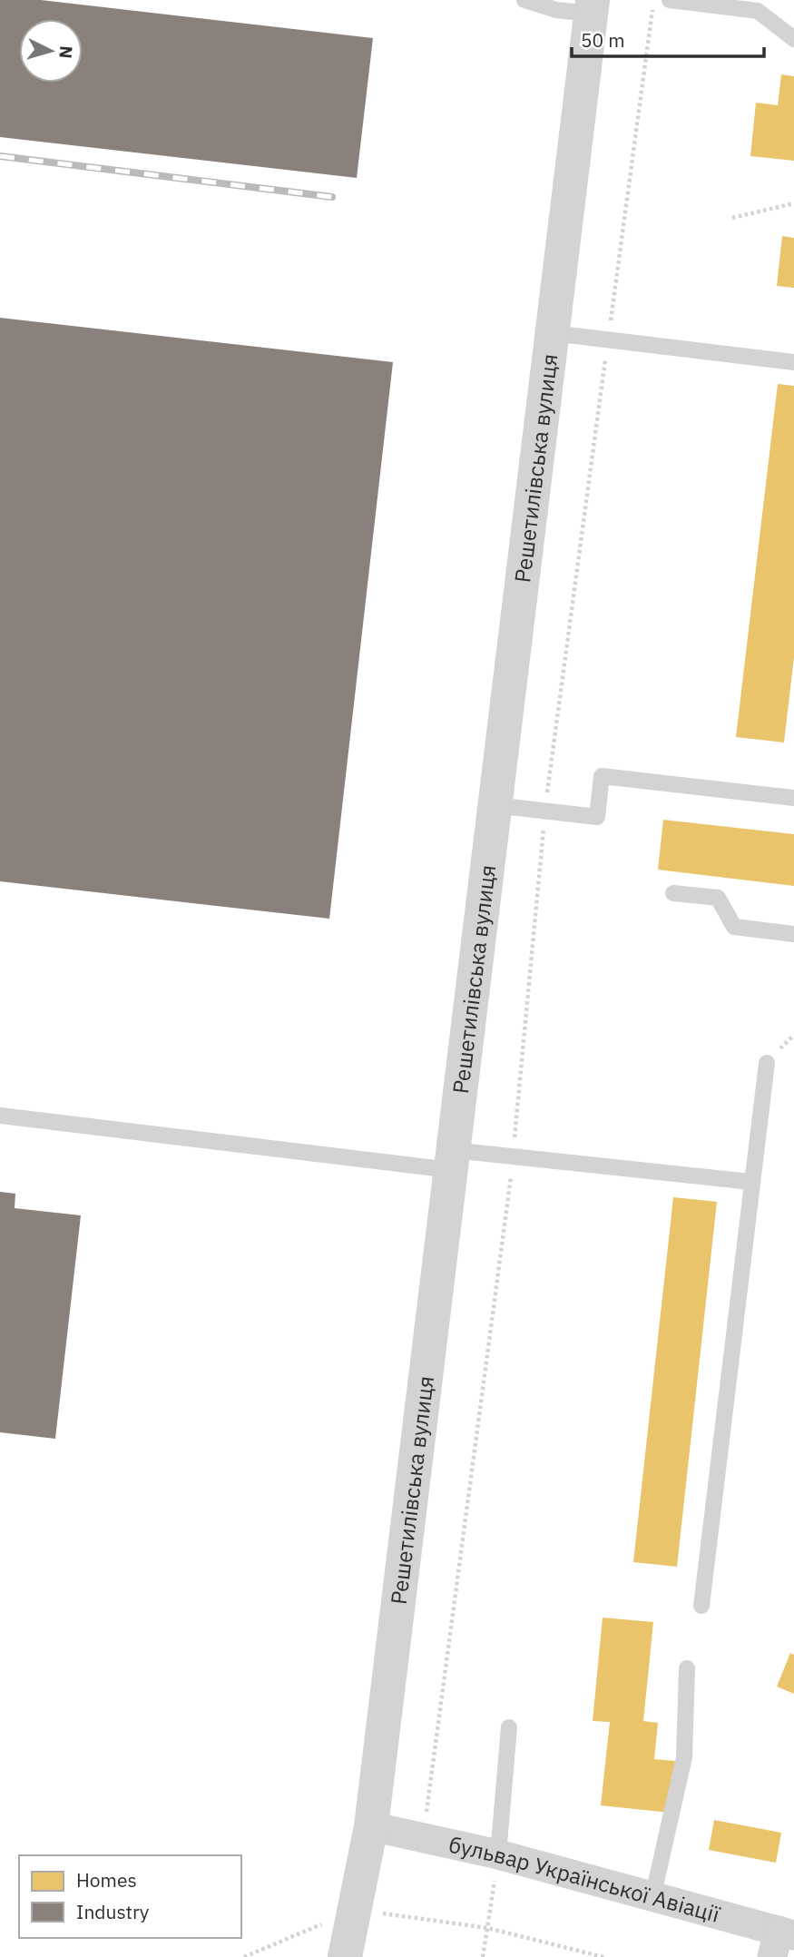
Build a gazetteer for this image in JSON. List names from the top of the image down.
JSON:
{
  "streets": {
    "street": ["Решетилівська вулиця", "бульвар Української Авіації"]
  },
  "crossings": [
    ["Решетилівська вулиця", "бульвар Української Авіації"]
  ],
  "legend": ["Homes", "Industry"],
  "scale_bar": "50 m",
  "north": "right"
}
